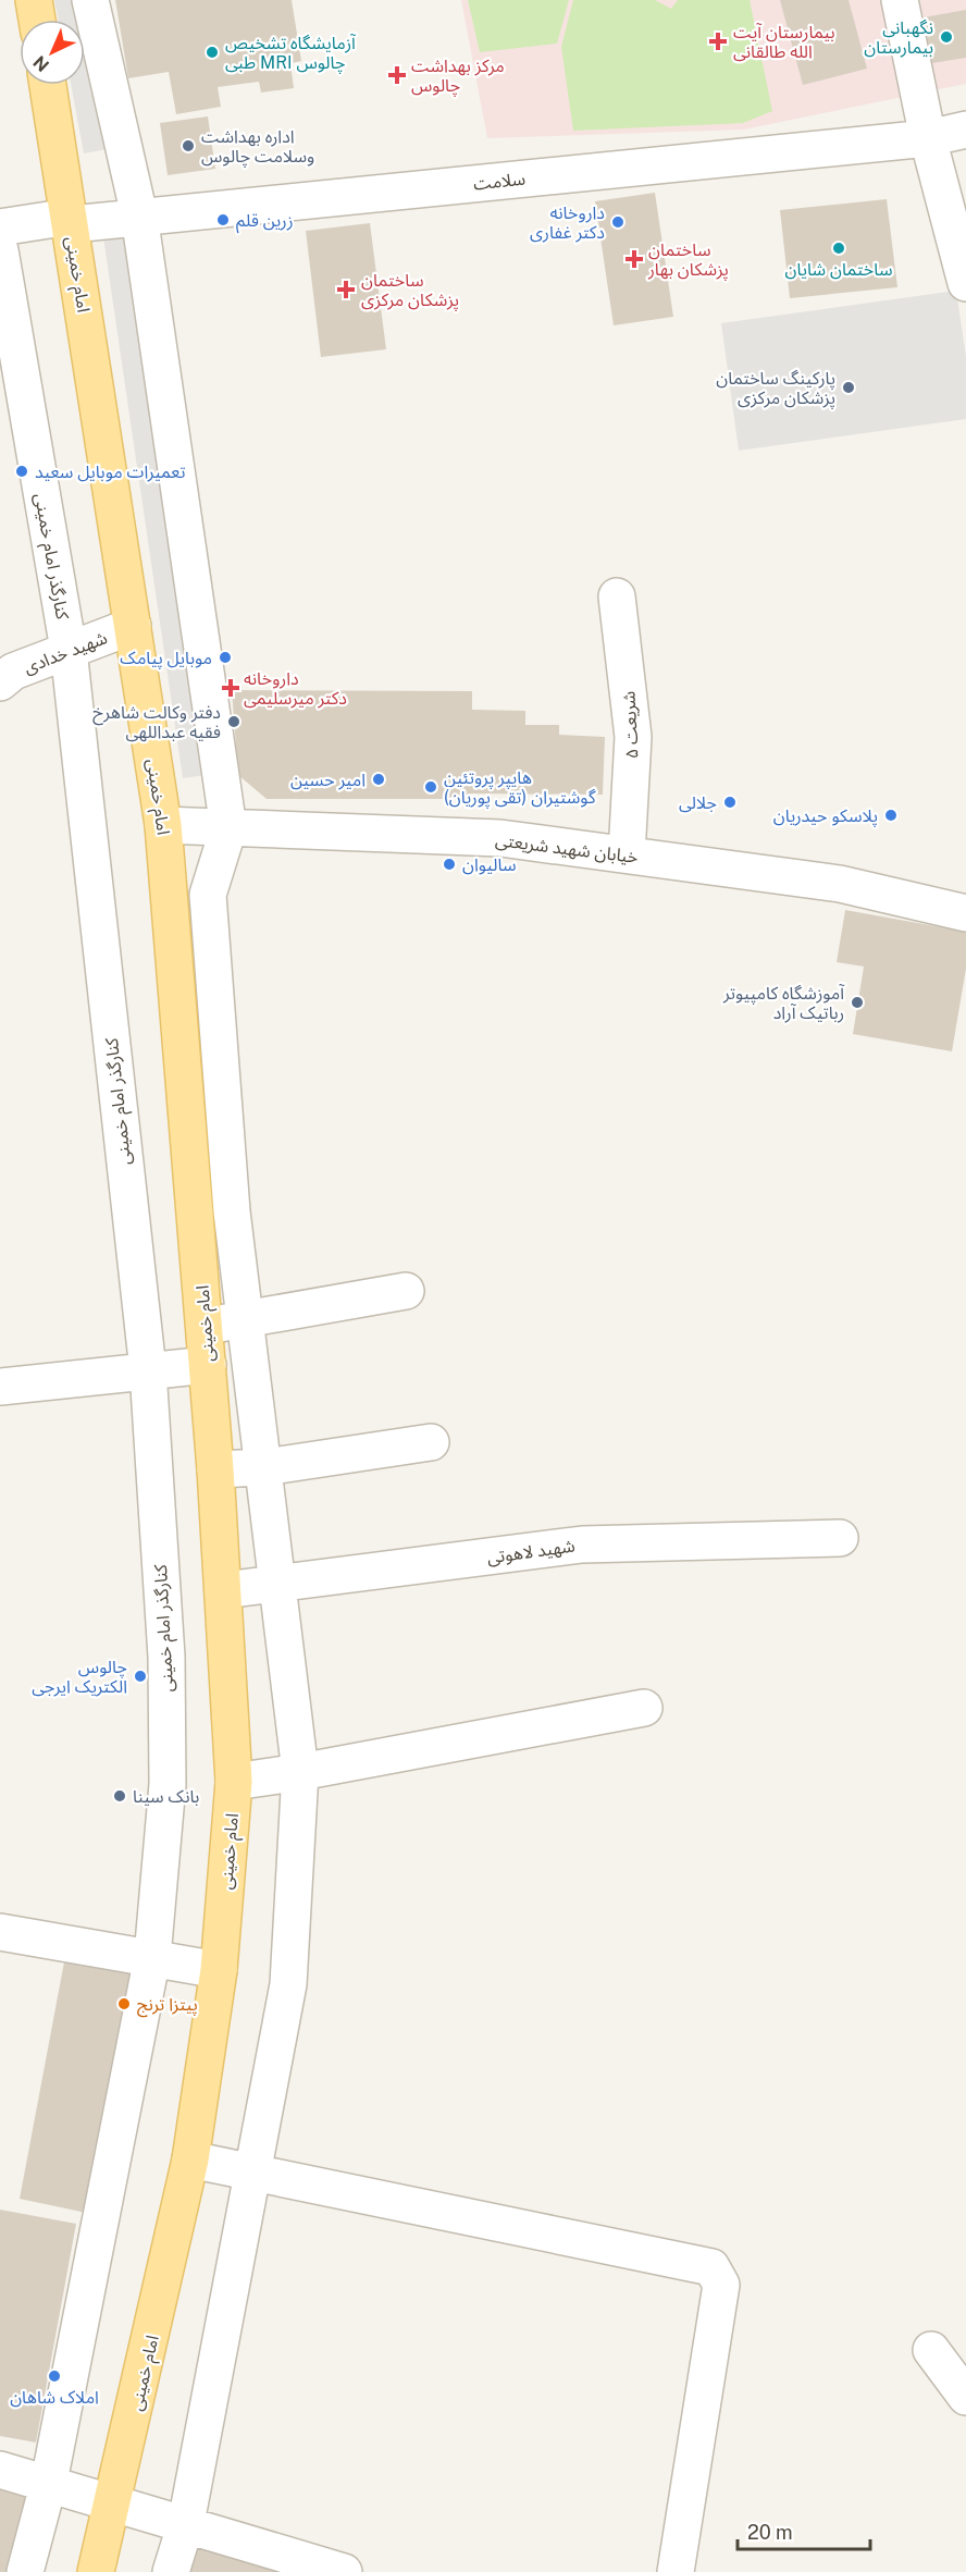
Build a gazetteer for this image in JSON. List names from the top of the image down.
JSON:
{
  "streets": {
    "main road": ["امام خمینی"],
    "street": [
      "سلامت",
      "کنارگذر امام خمینی",
      "شهید خدادی",
      "شریعت ۵",
      "خیابان شهید شریعتی",
      "شهید لاهوتی"
    ]
  },
  "crossings": [
    ["سلامت", "امام خمینی"],
    ["امام خمینی", "شهید خدادی"],
    ["امام خمینی", "خیابان شهید شریعتی"],
    ["امام خمینی", "شهید لاهوتی"],
    ["کنارگذر امام خمینی", "شهید خدادی"],
    ["شریعت ۵", "خیابان شهید شریعتی"]
  ],
  "places": {
    "other": [
      "نگهبانی بیمارستان",
      "آزمایشگاه تشخیص طبی MRI چالوس",
      "اداره بهداشت وسلامت چالوس",
      "زرین قلم",
      "داروخانه دکتر غفاری",
      "ساختمان شایان",
      "پارکینگ ساختمان پزشکان مرکزی",
      "تعمیرات موبایل سعید",
      "موبایل پیامک",
      "دفتر وکالت شاهرخ فقیه عبداللهی",
      "امیر حسین",
      "هایپر پروتئین گوشتیران (تقی پوریان)",
      "جلالی",
      "پلاسکو حیدریان",
      "سالیوان",
      "آموزشگاه کامپیوتر رباتیک آراد",
      "چالوس الکتریک ایرجی",
      "بانک سینا",
      "پیتزا ترنج",
      "املاک شاهان"
    ],
    "health": [
      "بیمارستان آیت الله طالقانی",
      "مرکز بهداشت چالوس",
      "ساختمان پزشکان بهار",
      "ساختمان پزشکان مرکزی",
      "داروخانه دکتر میرسلیمی"
    ]
  },
  "scale_bar": "20 m",
  "north": "bottom left"
}
